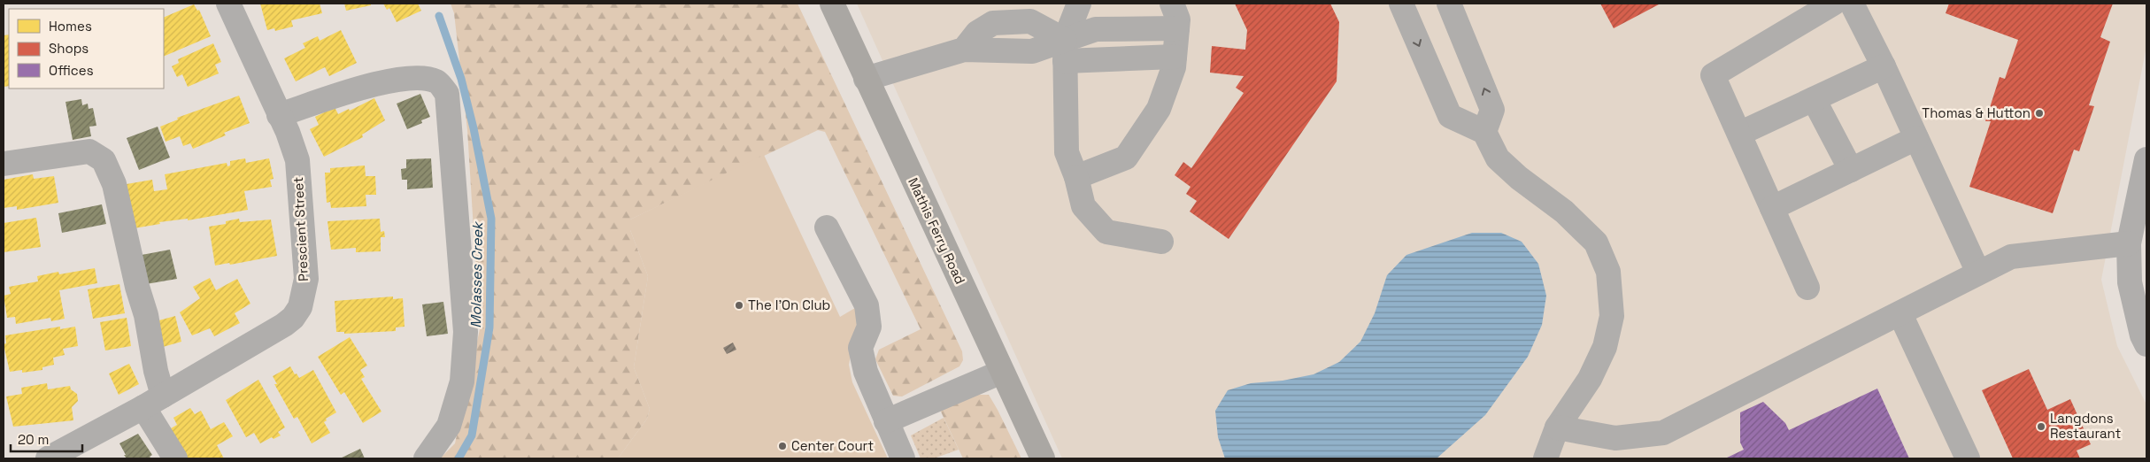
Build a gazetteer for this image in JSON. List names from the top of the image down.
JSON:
{
  "streets": {
    "main road": ["Mathis Ferry Road"],
    "street": ["Prescient Street"]
  },
  "water": ["Molasses Creek"],
  "places": [
    "Thomas & Hutton",
    "The I'On Club",
    "Langdons Restaurant",
    "Center Court"
  ],
  "legend": ["Homes", "Shops", "Offices"],
  "scale_bar": "20 m"
}
